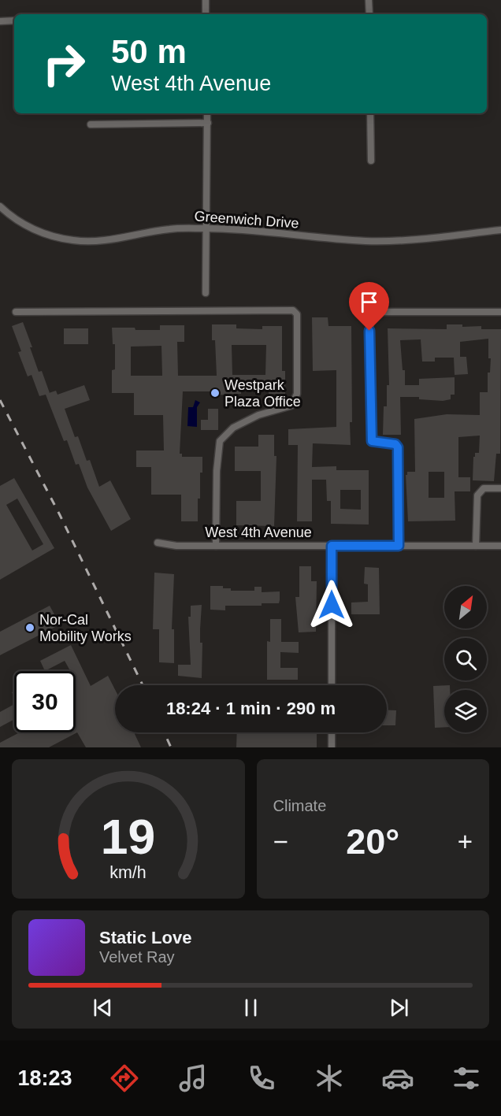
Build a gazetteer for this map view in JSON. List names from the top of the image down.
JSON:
{
  "streets": {
    "street": ["Greenwich Drive", "West 4th Avenue"]
  },
  "places": ["Westpark Plaza Office", "Nor-Cal Mobility Works"],
  "north": "top right",
  "page": {
    "turn": ["50 m", "West 4th Avenue"],
    "limit": "30",
    "trip": "18:24 · 1 min · 290 m",
    "tile": "Climate",
    "heat": ["−", "20°", "+"],
    "song": ["Static Love", "Velvet Ray"],
    "tabs": "18:23",
    "gauge": ["19", "km/h"]
  }
}
